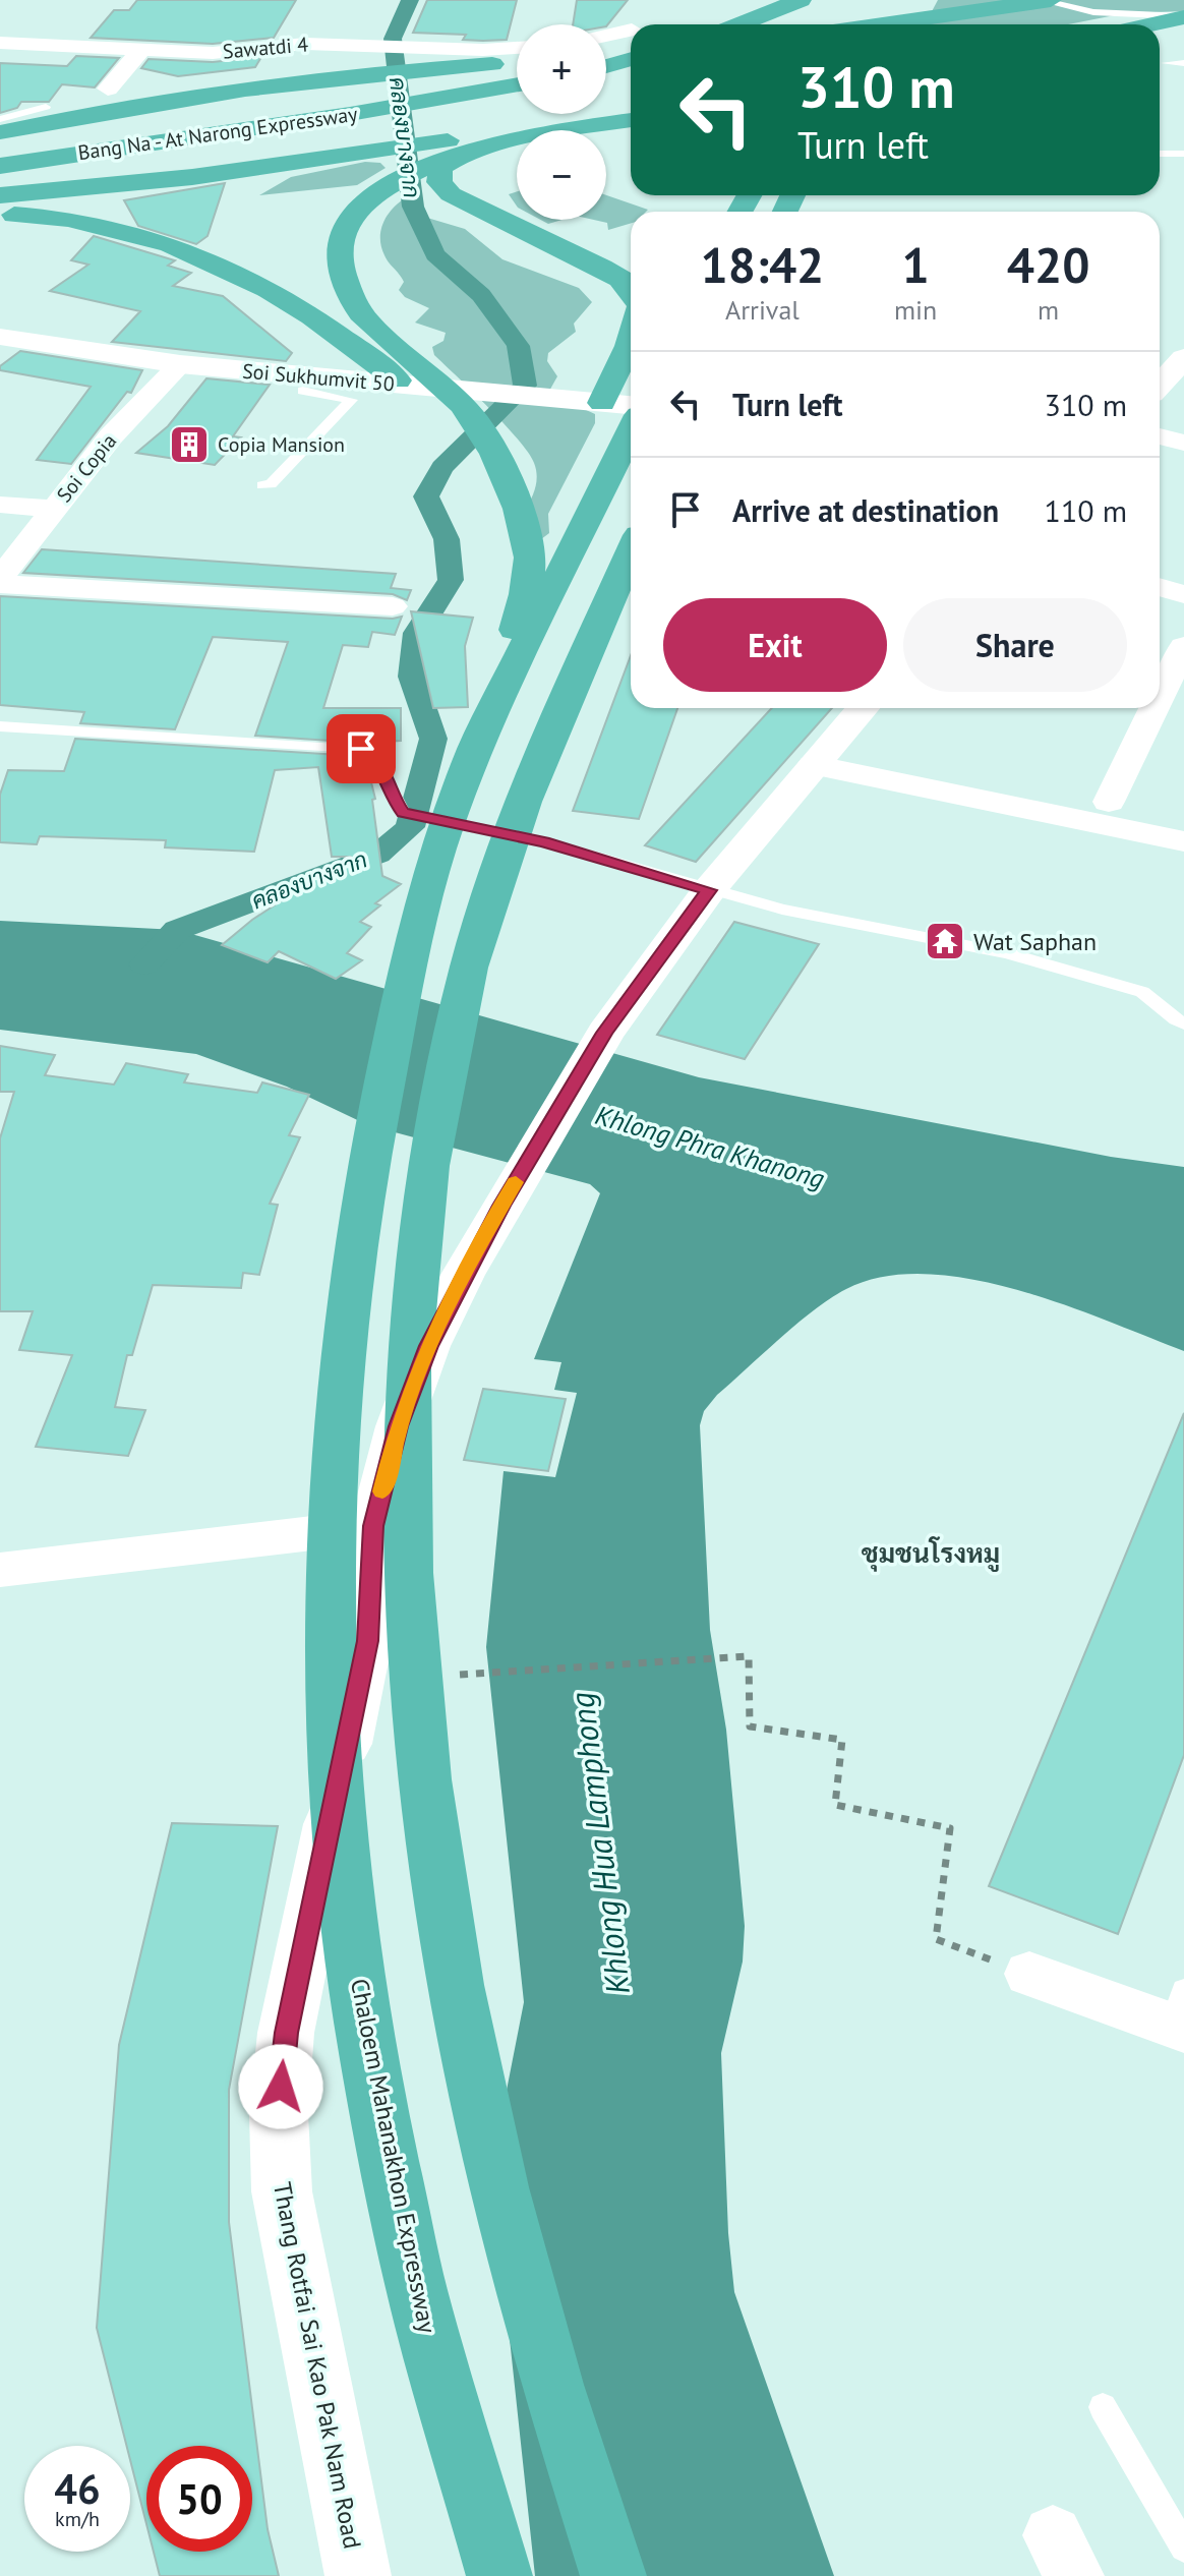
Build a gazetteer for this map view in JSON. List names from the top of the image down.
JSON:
{
  "streets": {
    "highway": ["Bang Na - At Narong Expressway", "Chaloem Mahanakhon Expressway"],
    "main road": ["Soi Sukhumvit 50", "Thang Rotfai Sai Kao Pak Nam Road"],
    "street": ["Sawatdi 4", "Soi Copia"]
  },
  "crossings": [
    ["Soi Sukhumvit 50", "Soi Copia"]
  ],
  "districts": ["ชุมชนโรงหมู"],
  "water": ["คลองบางจาก", "Khlong Phra Khanong", "Khlong Hua Lamphong"],
  "places": {
    "building": ["Copia Mansion"],
    "temple": ["Wat Saphan"]
  },
  "page": {
    "map_buttons": ["+", "−"],
    "turn": ["310 m", "Turn left"],
    "eta": [
      "18:42",
      "Arrival",
      "1",
      "min",
      "420",
      "m"
    ],
    "list": [
      {
        "name": "Turn left",
        "value": "310 m"
      },
      {
        "name": "Arrive at destination",
        "value": "110 m"
      }
    ],
    "buttons": ["Exit", "Share"],
    "speed": "46 km/h",
    "limit": "50"
  }
}
